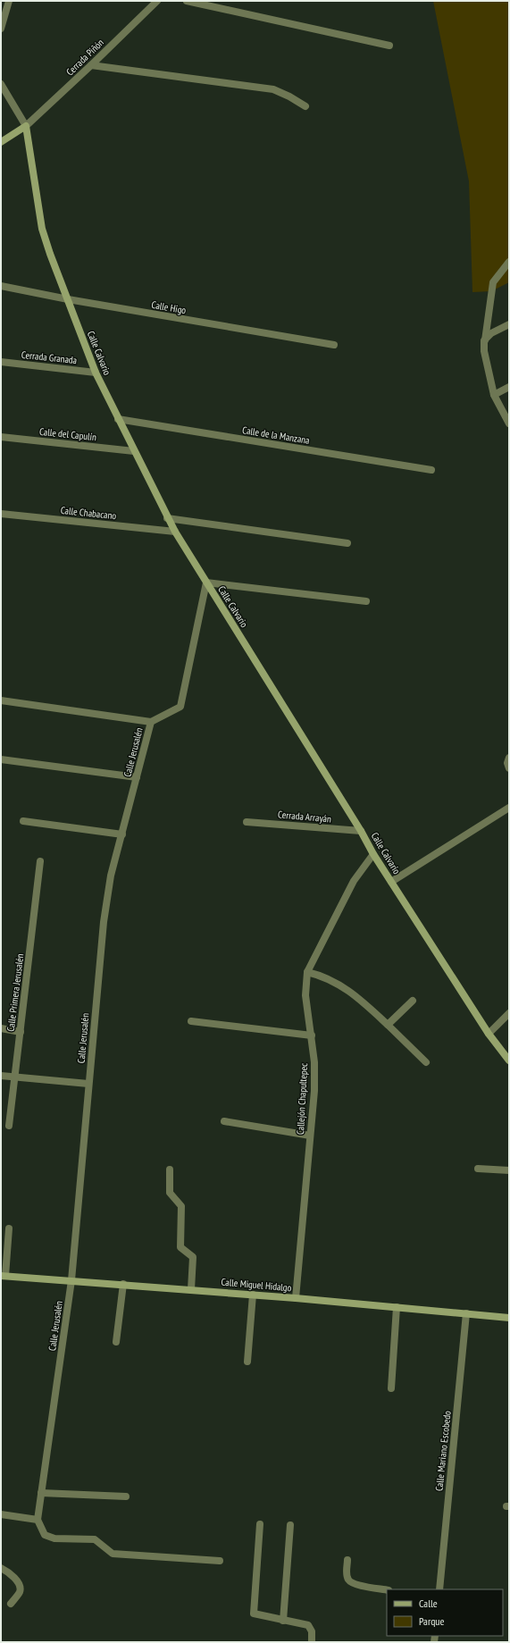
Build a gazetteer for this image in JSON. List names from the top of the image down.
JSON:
{
  "streets": {
    "street": [
      "Cerrada Piñón",
      "Calle Higo",
      "Calle Calvario",
      "Cerrada Granada",
      "Calle del Capulín",
      "Calle de la Manzana",
      "Calle Chabacano",
      "Calle Jerusalén",
      "Cerrada Arrayán",
      "Calle Primera Jerusalén",
      "Callejón Chapultepec",
      "Calle Miguel Hidalgo",
      "Calle Mariano Escobedo"
    ]
  },
  "crossings": [
    ["Cerrada Piñón", "Calle Calvario"],
    ["Calle Higo", "Calle Calvario"],
    ["Calle Calvario", "Cerrada Granada"],
    ["Calle Calvario", "Calle del Capulín"],
    ["Calle Calvario", "Calle de la Manzana"],
    ["Calle Calvario", "Calle Chabacano"],
    ["Calle Calvario", "Calle Jerusalén"],
    ["Calle Calvario", "Cerrada Arrayán"],
    ["Calle Calvario", "Callejón Chapultepec"],
    ["Calle Jerusalén", "Calle Miguel Hidalgo"],
    ["Callejón Chapultepec", "Calle Miguel Hidalgo"],
    ["Calle Miguel Hidalgo", "Calle Mariano Escobedo"]
  ],
  "legend": ["Calle", "Parque"]
}
